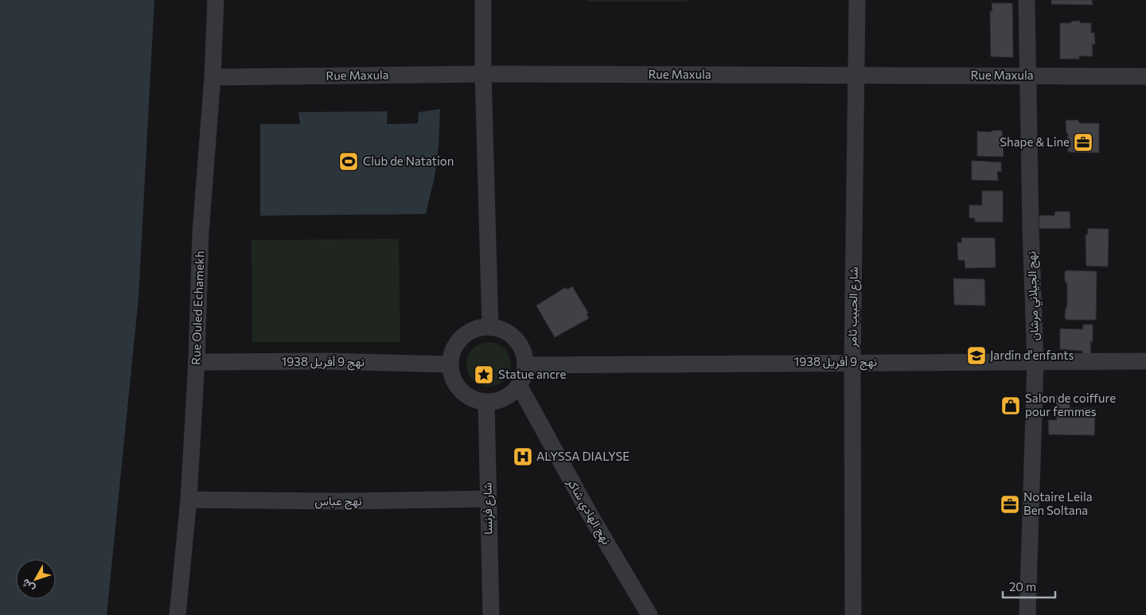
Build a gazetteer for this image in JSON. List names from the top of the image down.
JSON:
{
  "streets": {
    "street": [
      "Rue Maxula",
      "نهج الجيلاني مرشان",
      "شارع الحبيب ثامر",
      "Rue Ouled Echamekh",
      "نهج 9 أفريل 1938",
      "نهج عباس",
      "شارع فرنسا",
      "نهج الهادي شاكر"
    ]
  },
  "crossings": [
    ["Rue Maxula", "نهج الجيلاني مرشان"],
    ["Rue Maxula", "شارع الحبيب ثامر"],
    ["Rue Maxula", "Rue Ouled Echamekh"],
    ["نهج الجيلاني مرشان", "نهج 9 أفريل 1938"],
    ["شارع الحبيب ثامر", "نهج 9 أفريل 1938"],
    ["Rue Ouled Echamekh", "نهج 9 أفريل 1938"],
    ["Rue Ouled Echamekh", "نهج عباس"],
    ["نهج 9 أفريل 1938", "شارع فرنسا"],
    ["نهج 9 أفريل 1938", "نهج الهادي شاكر"],
    ["نهج عباس", "شارع فرنسا"],
    ["شارع فرنسا", "نهج الهادي شاكر"]
  ],
  "places": {
    "office": ["Shape & Line", "Notaire Leila Ben Soltana"],
    "sports": ["Club de Natation"],
    "school or university": ["Jardin d'enfants"],
    "place": ["Statue ancre"],
    "shop": ["Salon de coiffure pour femmes"],
    "hospital": ["ALYSSA DIALYSE"]
  },
  "scale_bar": "20 m",
  "north": "bottom left"
}
